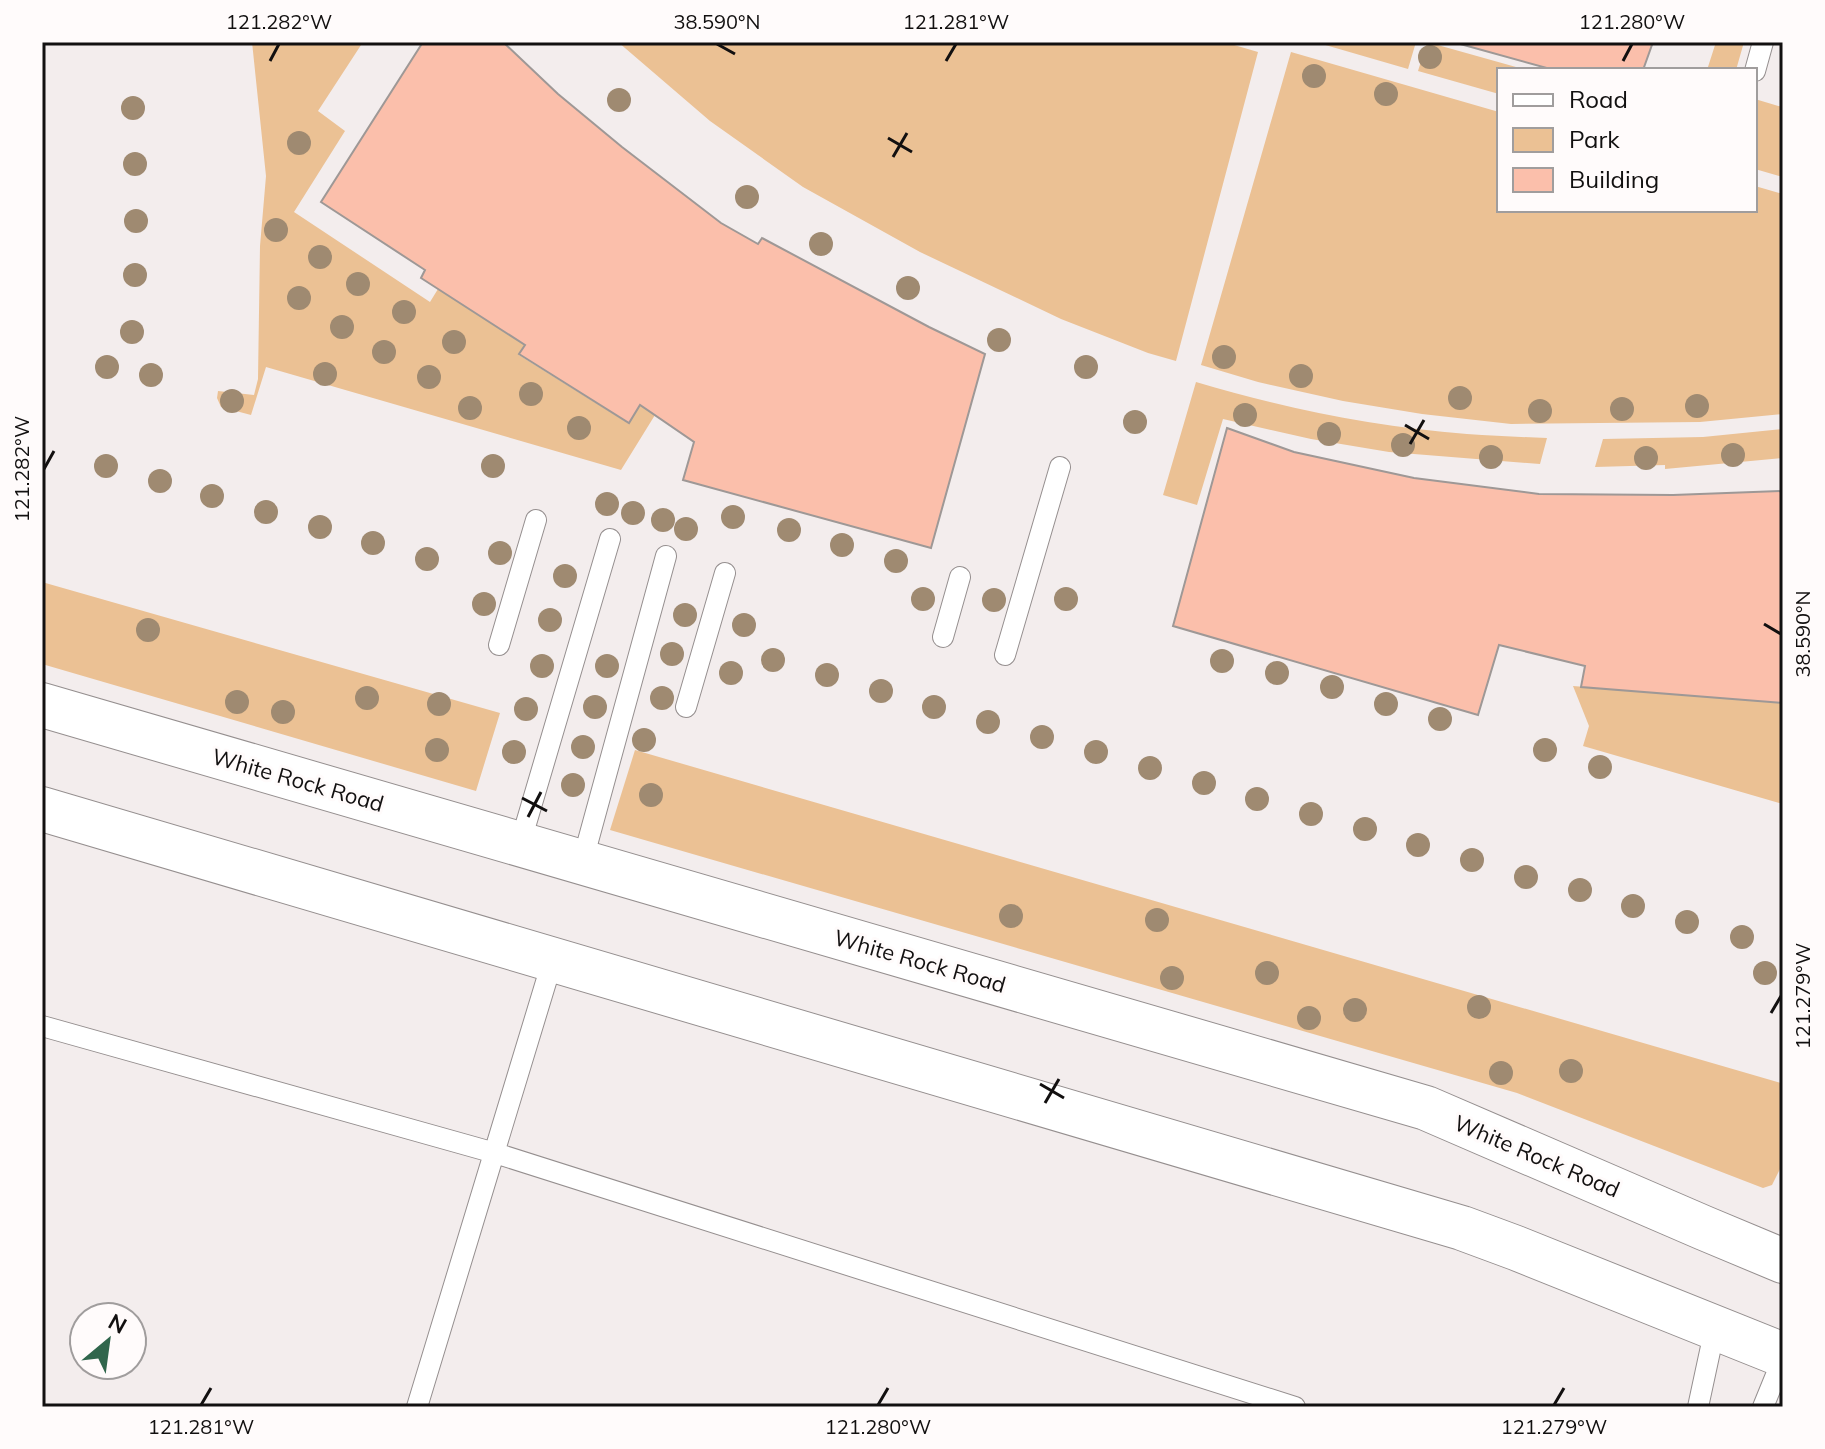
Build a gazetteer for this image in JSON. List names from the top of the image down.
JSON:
{
  "streets": {
    "main road": ["White Rock Road"]
  },
  "legend": ["Road", "Park", "Building"],
  "north": "top right",
  "coordinates": [
    "121.282°W",
    "38.590°N",
    "121.281°W",
    "121.280°W",
    "121.279°W"
  ]
}
